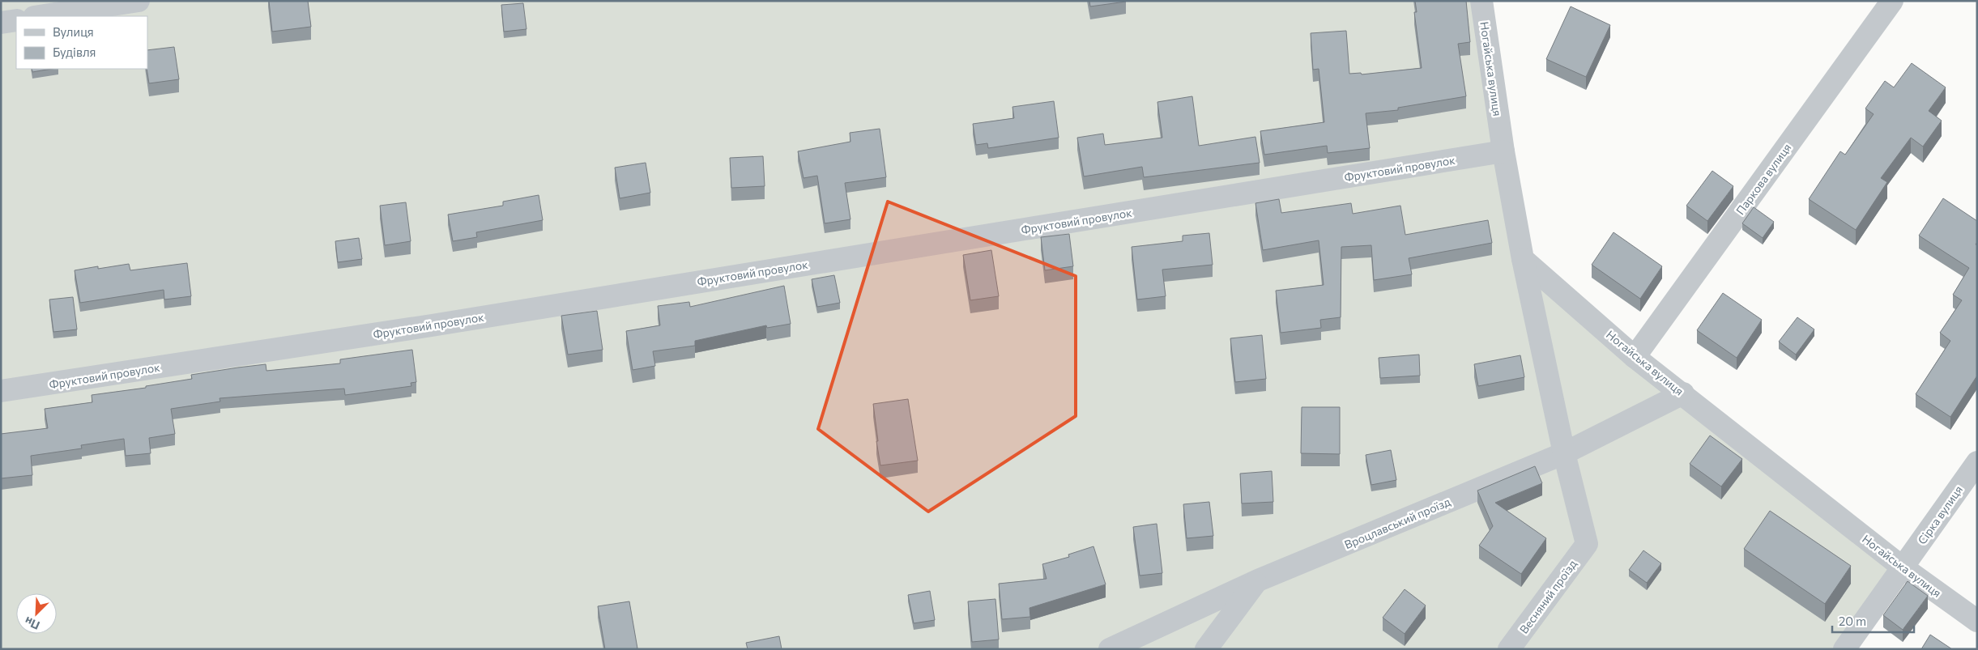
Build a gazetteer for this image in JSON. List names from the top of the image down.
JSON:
{
  "streets": {
    "street": [
      "Ногайська вулиця",
      "Фруктовий провулок",
      "Паркова вулиця",
      "Сірка вулиця",
      "Вроцлавський проїзд",
      "Весняний проїзд"
    ]
  },
  "crossings": [
    ["Ногайська вулиця", "Фруктовий провулок"],
    ["Ногайська вулиця", "Паркова вулиця"],
    ["Ногайська вулиця", "Сірка вулиця"],
    ["Ногайська вулиця", "Вроцлавський проїзд"],
    ["Вроцлавський проїзд", "Весняний проїзд"]
  ],
  "legend": ["Вулиця", "Будівля"],
  "scale_bar": "20 m",
  "north": "bottom left"
}
